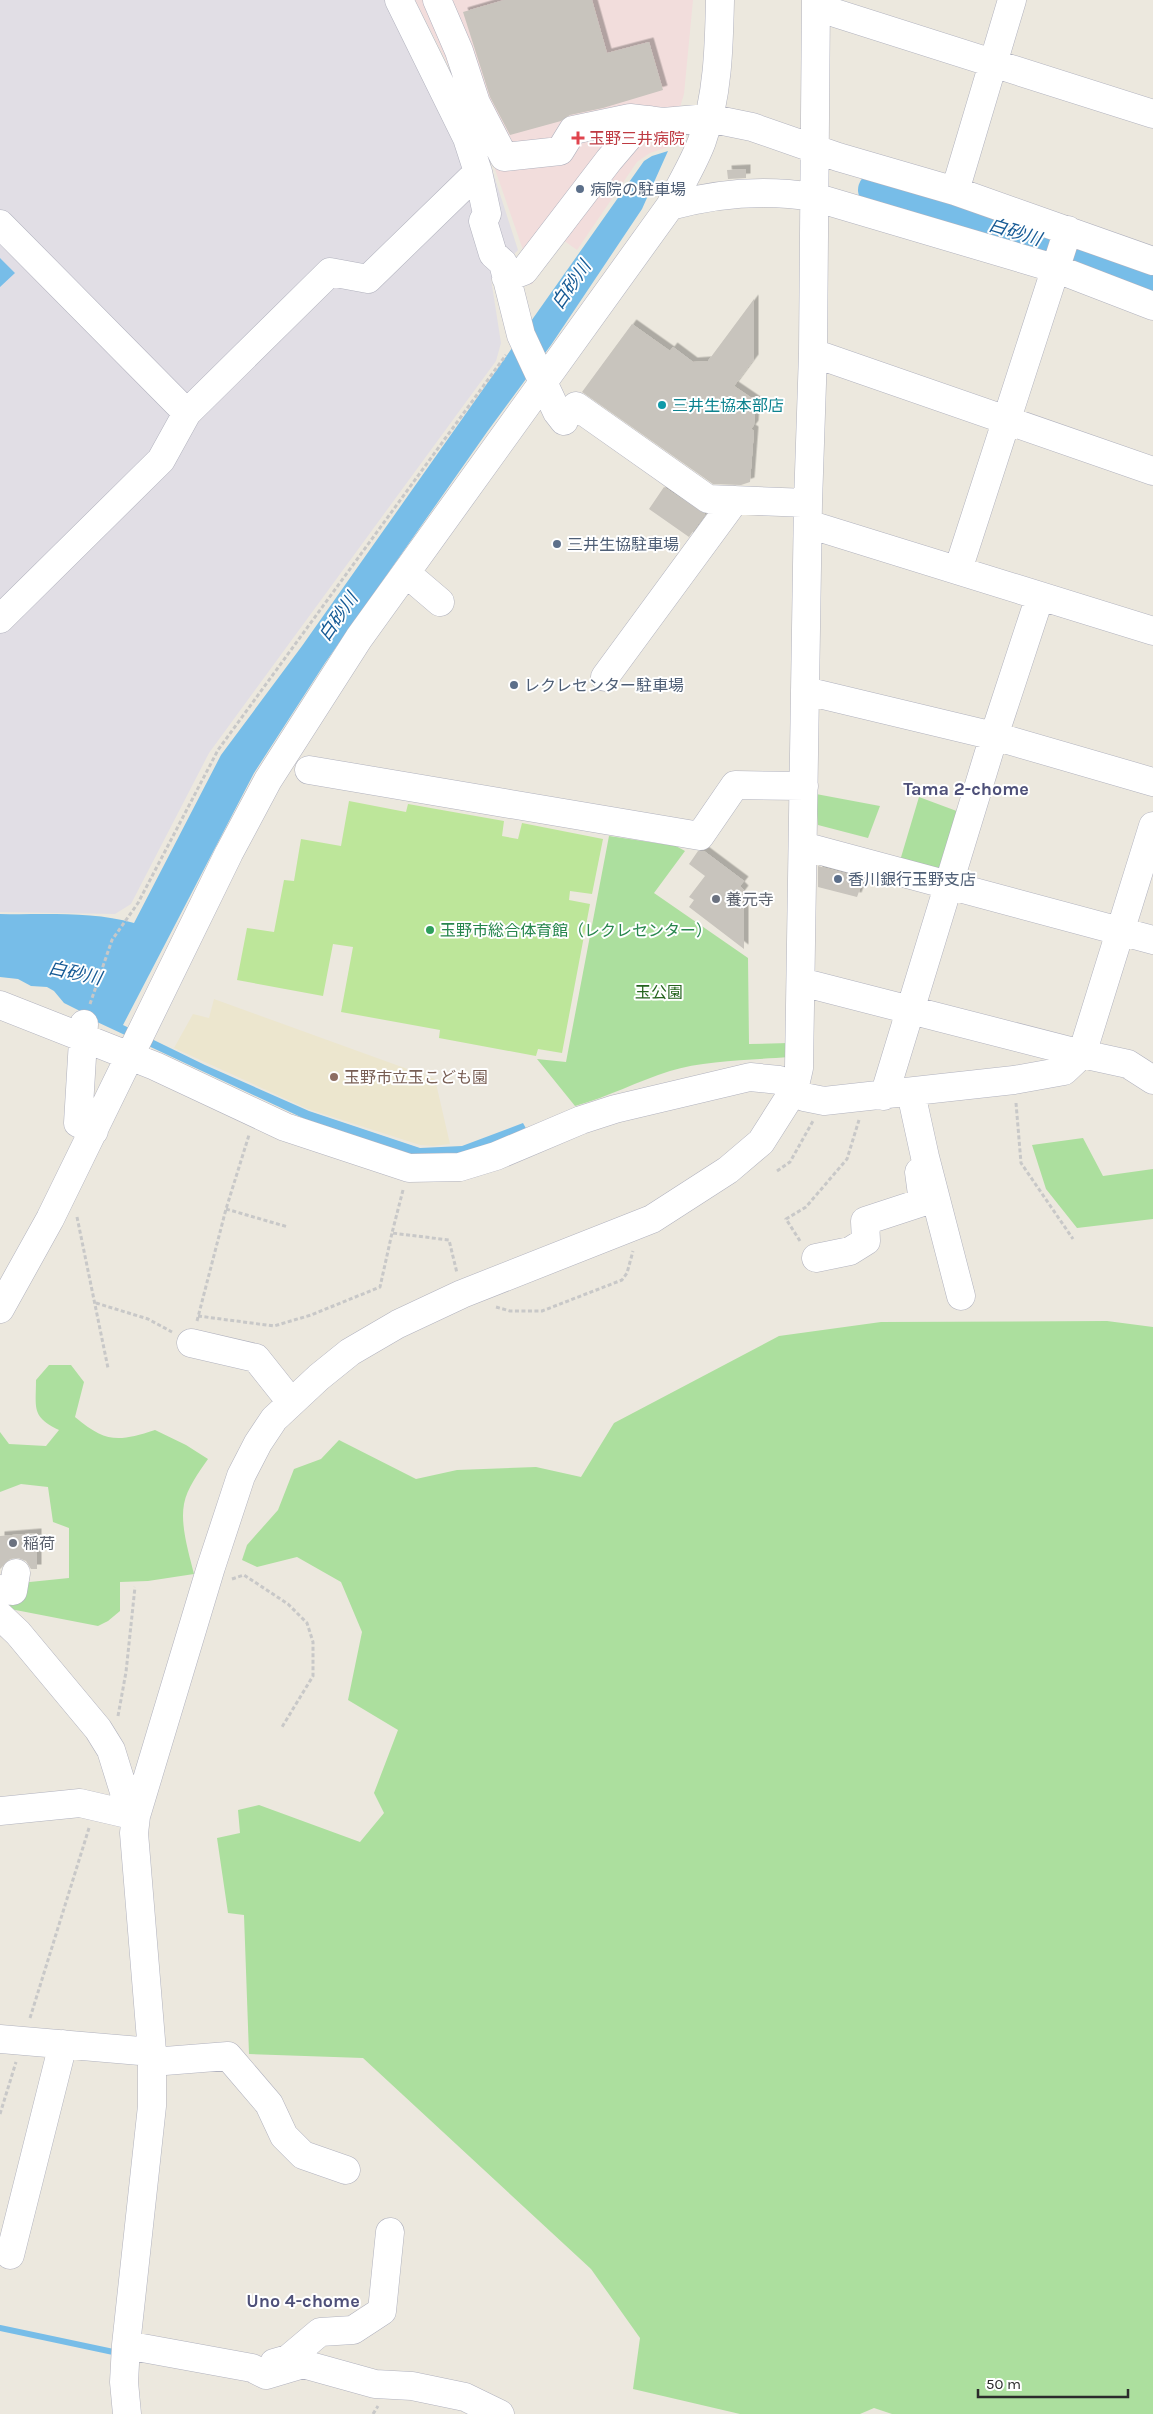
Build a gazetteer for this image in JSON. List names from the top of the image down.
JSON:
{
  "districts": ["Tama 2-chome", "Uno 4-chome"],
  "water": ["白砂川"],
  "parks": ["玉公園"],
  "places": {
    "health": ["玉野三井病院"],
    "other": [
      "病院の駐車場",
      "三井生協本部店",
      "三井生協駐車場",
      "レクレセンター駐車場",
      "香川銀行玉野支店",
      "養元寺",
      "玉野市総合体育館（レクレセンター）",
      "玉野市立玉こども園",
      "稲荷"
    ]
  },
  "scale_bar": "50 m"
}
